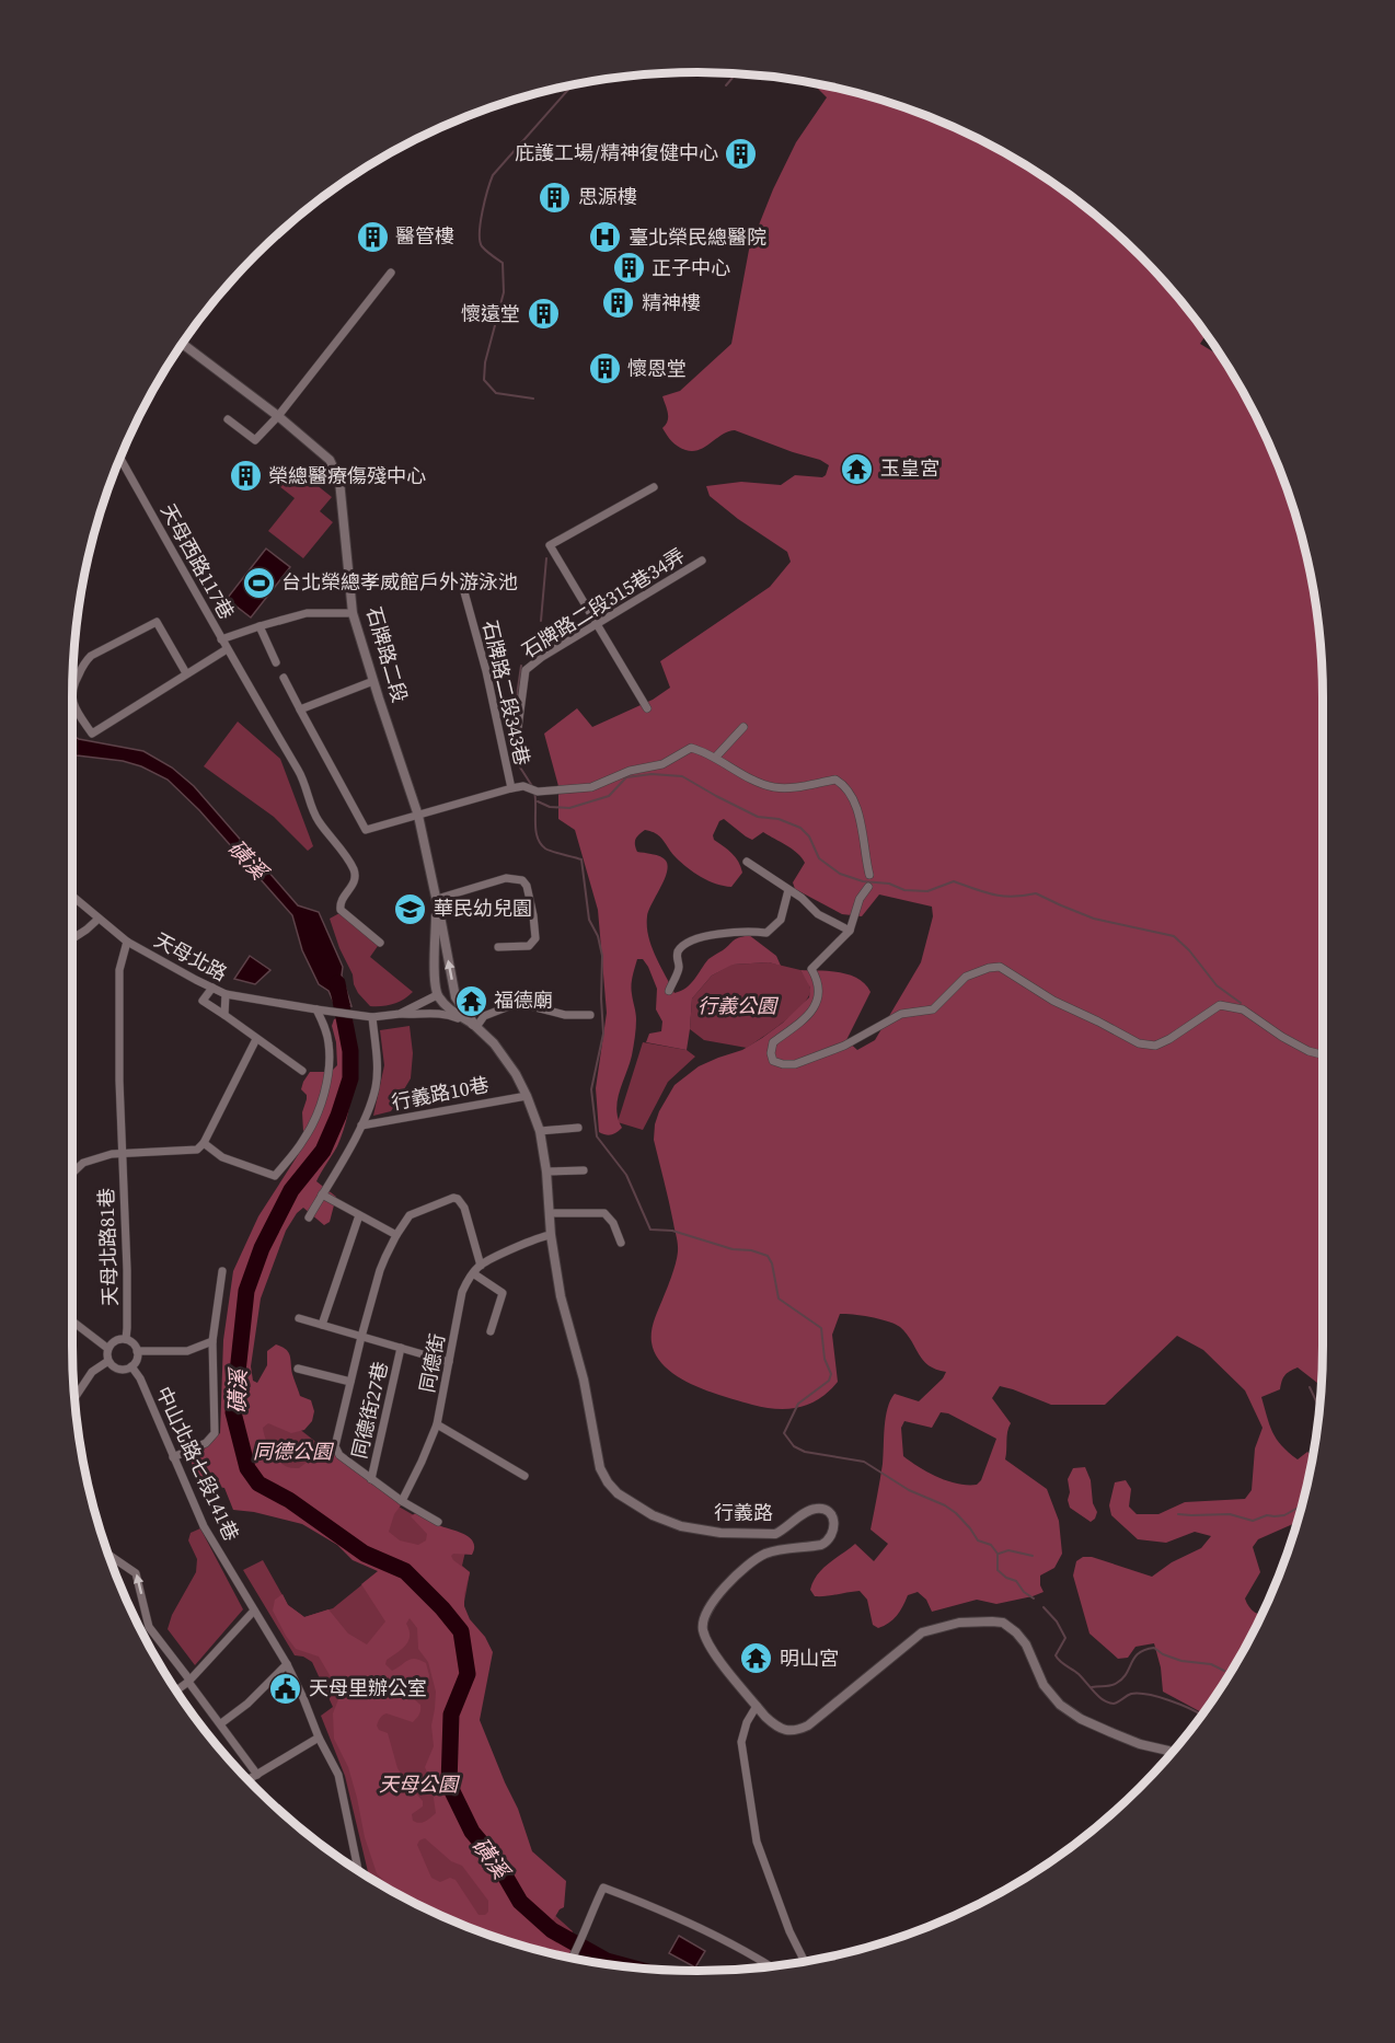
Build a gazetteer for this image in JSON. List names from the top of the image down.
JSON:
{
  "streets": {
    "street": [
      "天母西路117巷",
      "石牌路二段315巷34弄",
      "石牌路二段",
      "石牌路二段343巷",
      "天母北路",
      "行義路10巷",
      "天母北路81巷",
      "同德街",
      "同德街27巷",
      "中山北路七段141巷",
      "行義路"
    ]
  },
  "crossings": [
    ["石牌路二段", "石牌路二段343巷"],
    ["天母北路", "天母北路81巷"],
    ["行義路10巷", "行義路"],
    ["天母北路81巷", "中山北路七段141巷"],
    ["同德街", "行義路"]
  ],
  "water": ["磺溪"],
  "parks": ["行義公園", "同德公園", "天母公園"],
  "places": {
    "building": [
      "庇護工場/精神復健中心",
      "思源樓",
      "醫管樓",
      "正子中心",
      "精神樓",
      "懷遠堂",
      "懷恩堂",
      "榮總醫療傷殘中心"
    ],
    "hospital": ["臺北榮民總醫院"],
    "temple": ["玉皇宮", "福德廟", "明山宮"],
    "sports": ["台北榮總孝威館戶外游泳池"],
    "school or university": ["華民幼兒園"],
    "public building": ["天母里辦公室"]
  }
}
